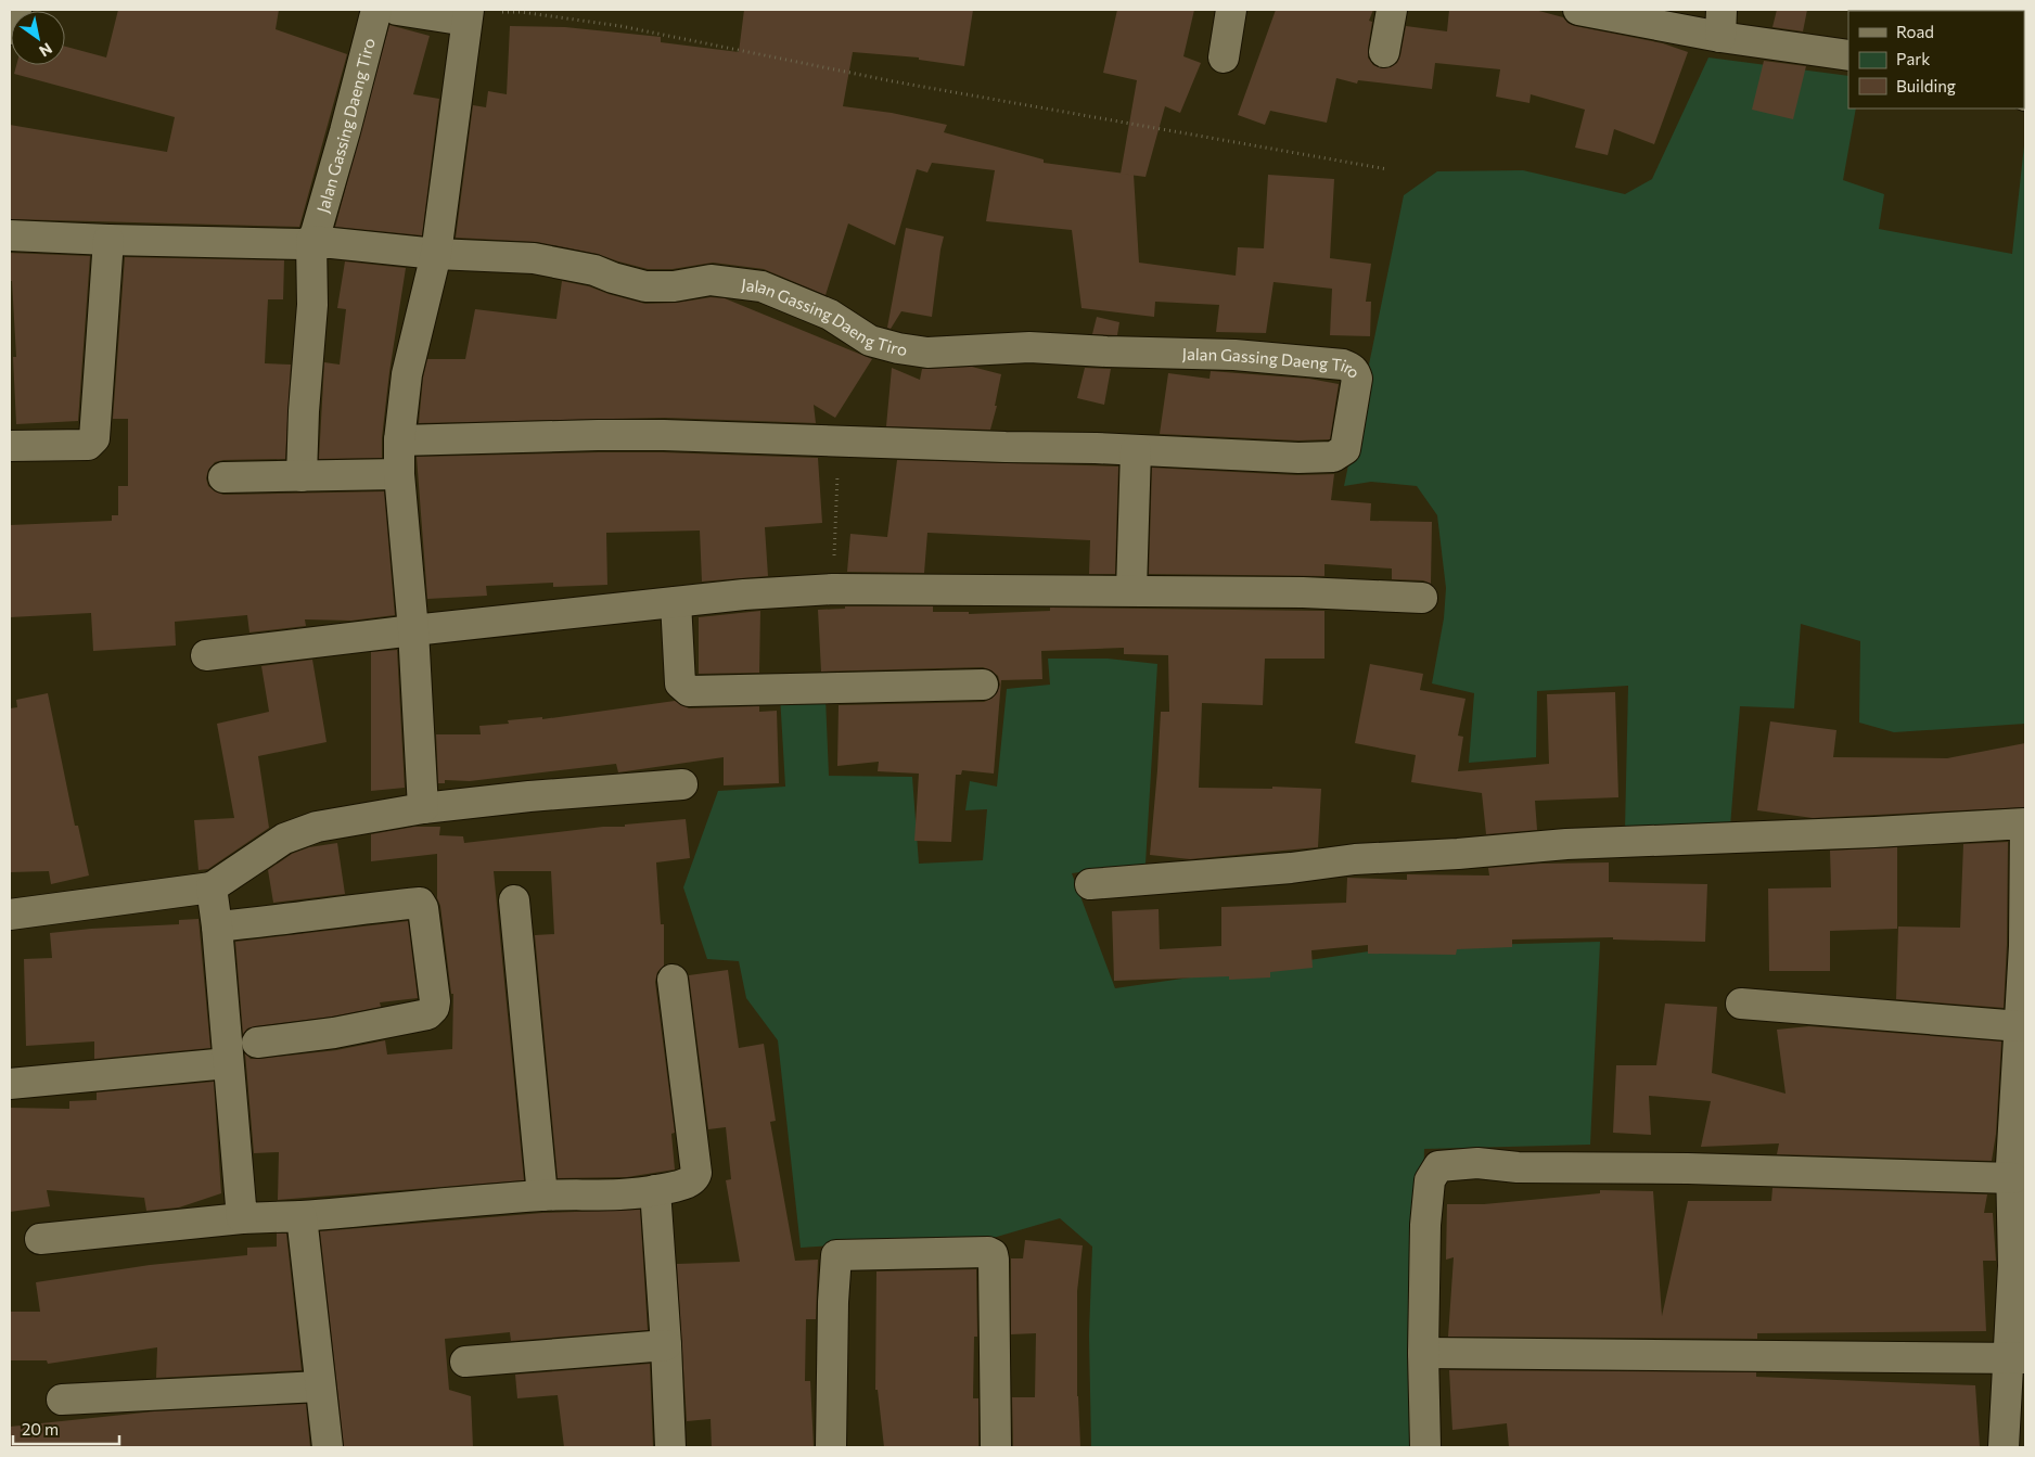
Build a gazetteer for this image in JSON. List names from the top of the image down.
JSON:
{
  "streets": {
    "street": ["Jalan Gassing Daeng Tiro"]
  },
  "legend": ["Road", "Park", "Building"],
  "scale_bar": "20 m",
  "north": "bottom right"
}
